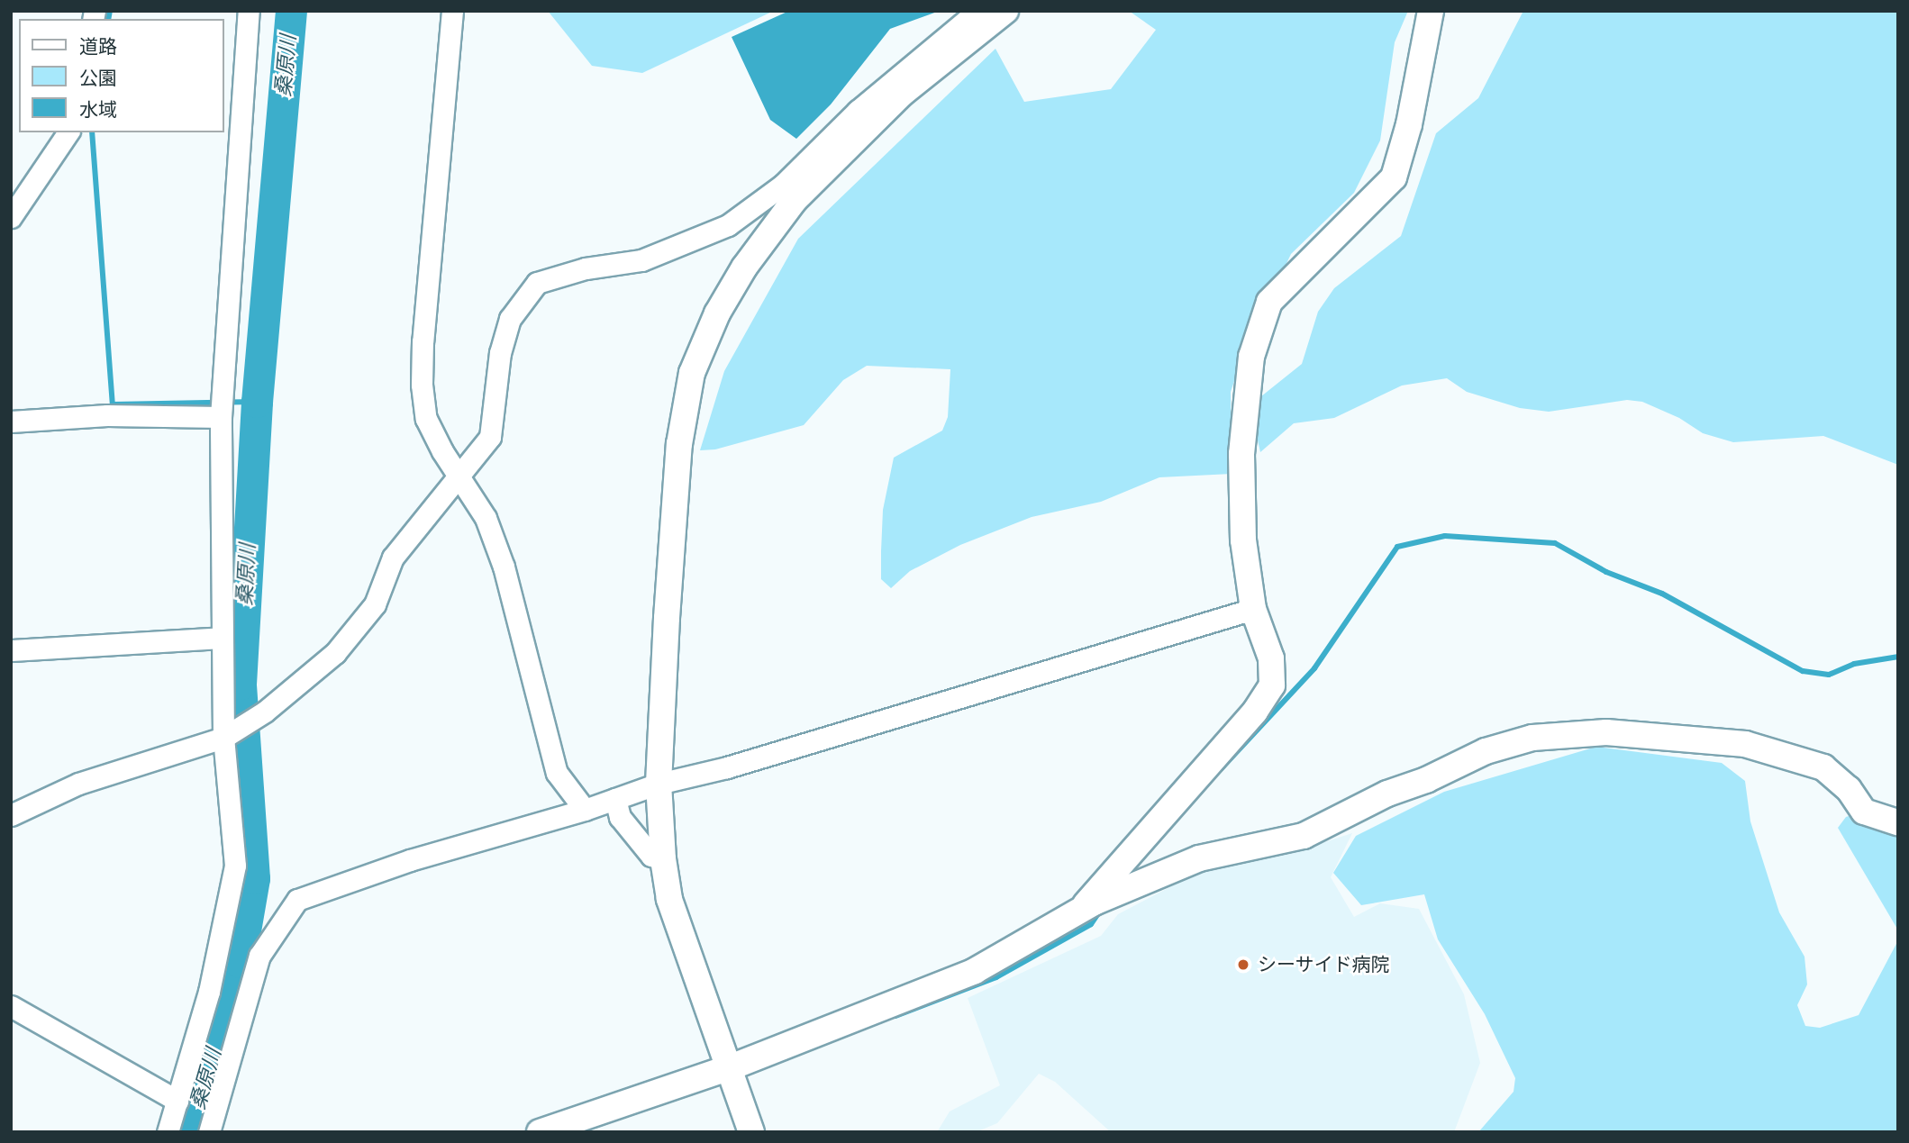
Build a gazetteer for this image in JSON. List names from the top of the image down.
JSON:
{
  "water": ["桑原川"],
  "places": ["シーサイド病院"],
  "legend": ["道路", "公園", "水域"]
}
